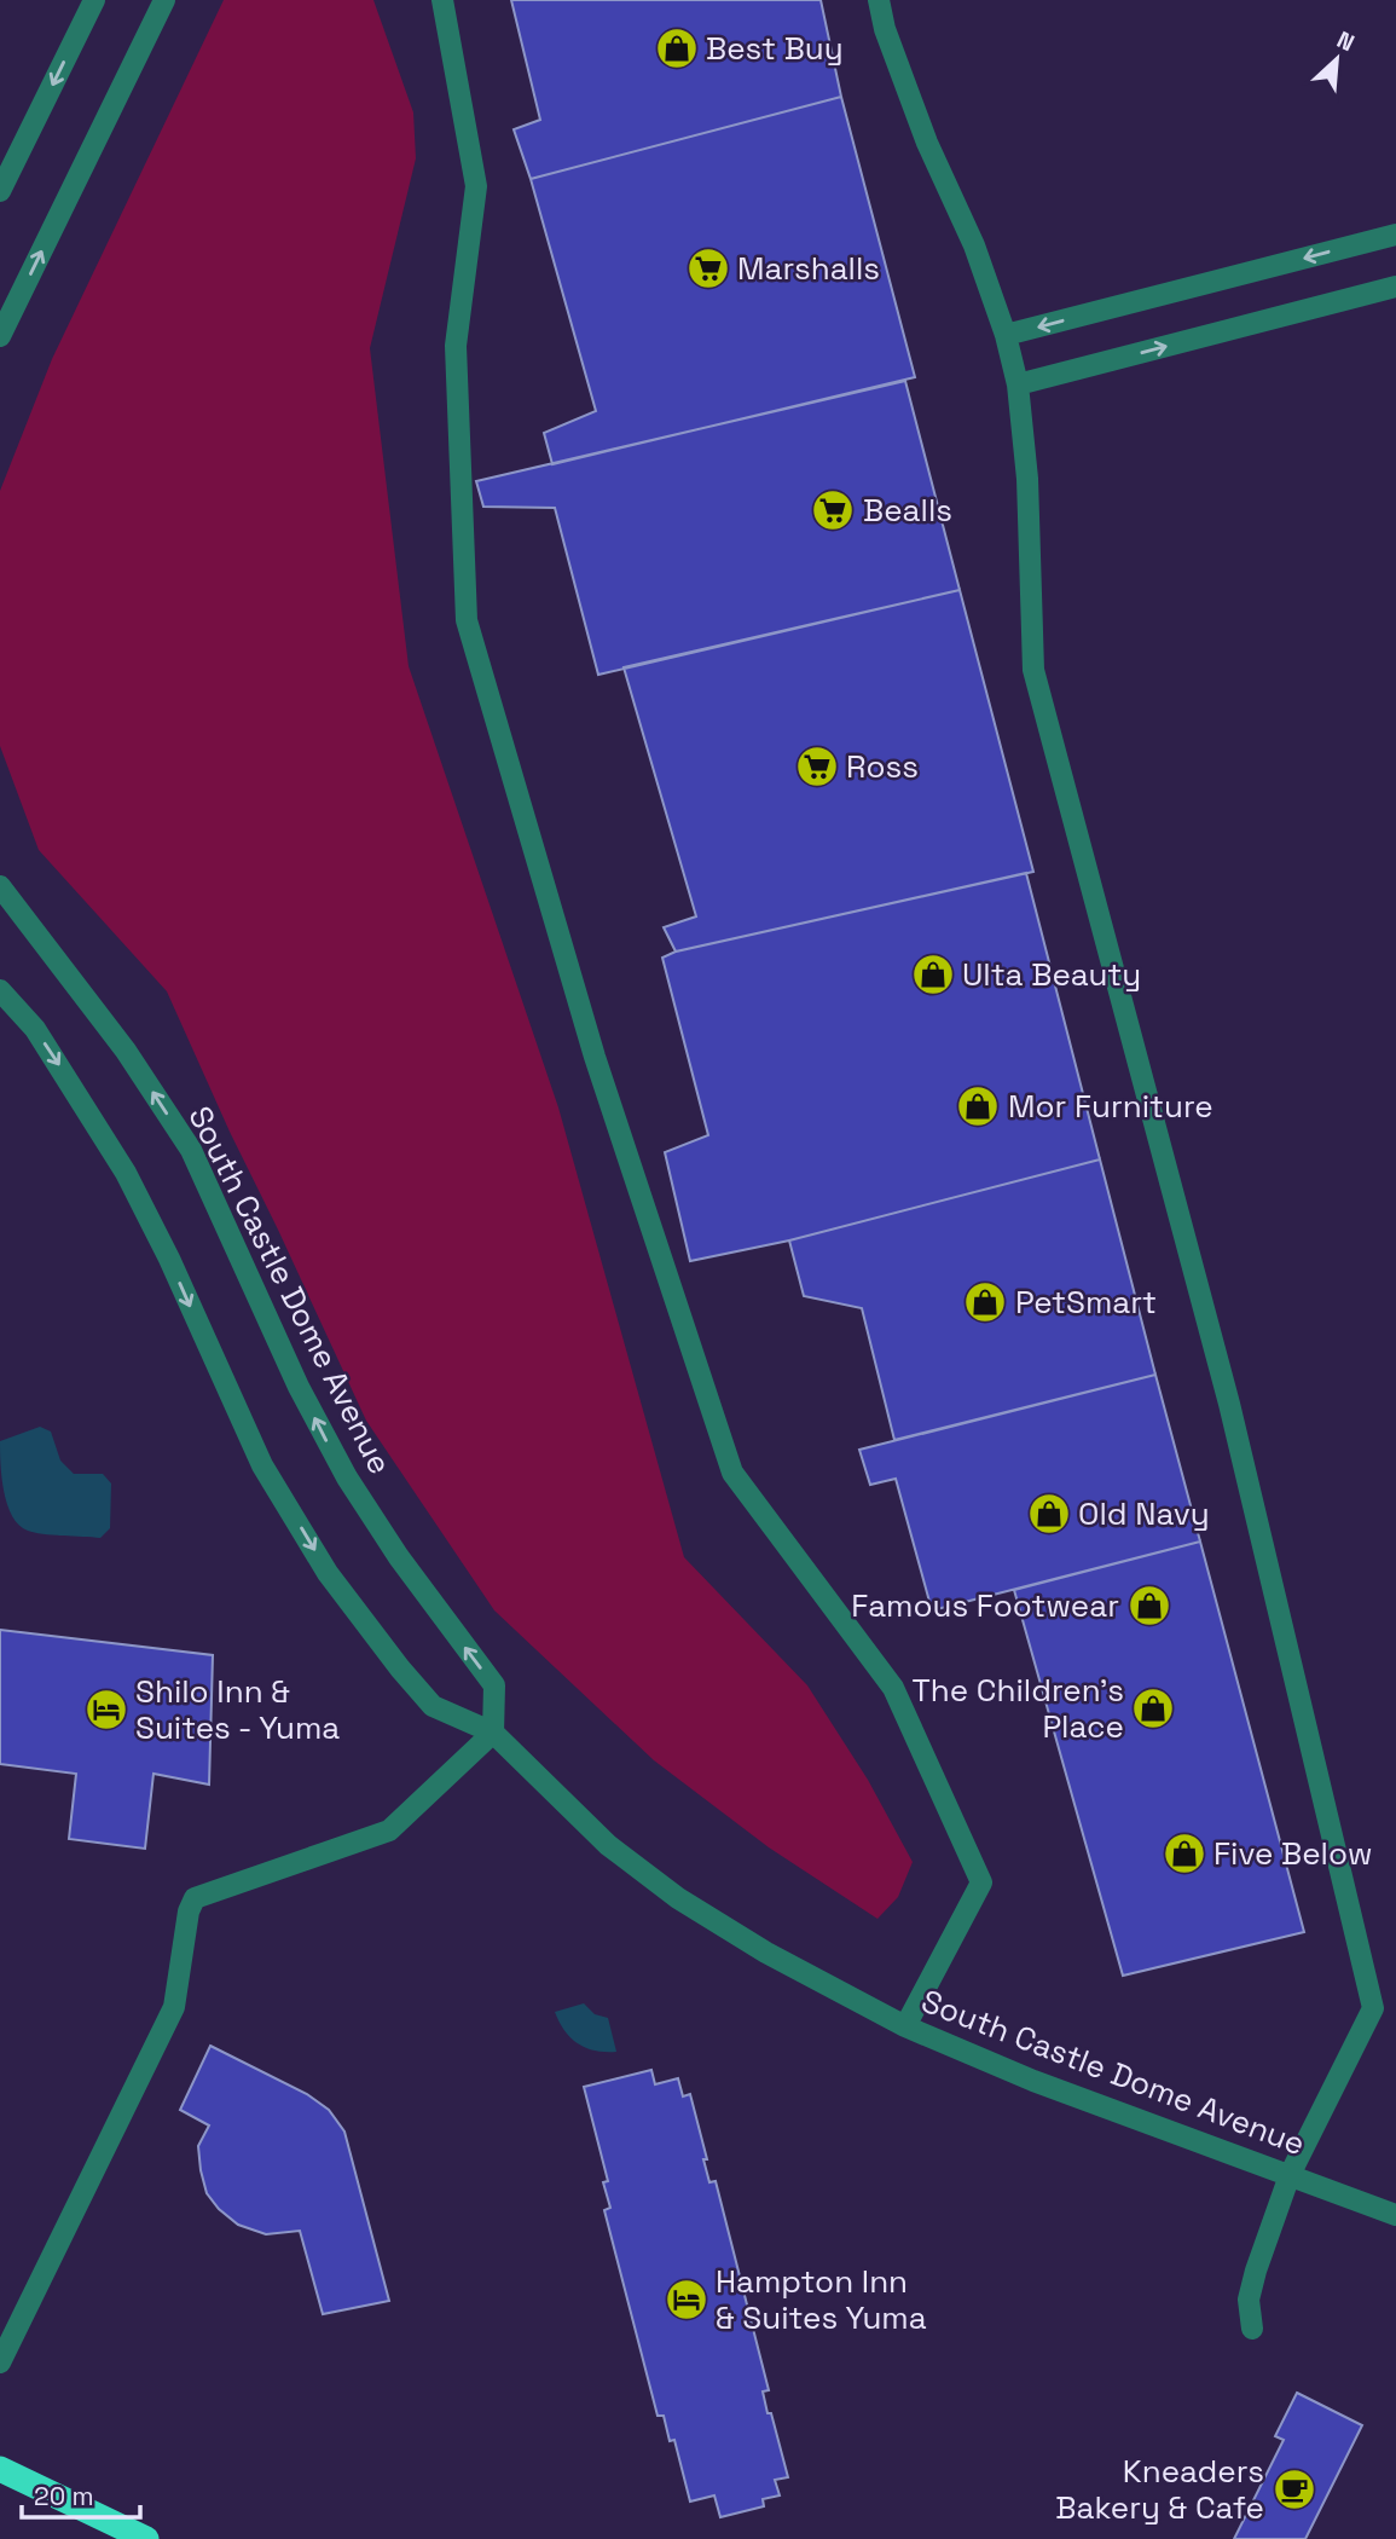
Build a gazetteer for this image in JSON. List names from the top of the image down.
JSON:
{
  "streets": {
    "street": ["South Castle Dome Avenue"]
  },
  "places": {
    "shop": [
      "Best Buy",
      "Ulta Beauty",
      "Mor Furniture",
      "PetSmart",
      "Old Navy",
      "Famous Footwear",
      "The Children's Place",
      "Five Below"
    ],
    "supermarket": ["Marshalls", "Bealls", "Ross"],
    "hotel": ["Shilo Inn & Suites - Yuma", "Hampton Inn & Suites Yuma"],
    "cafe": ["Kneaders Bakery & Cafe"]
  },
  "scale_bar": "20 m",
  "north": "top right"
}
